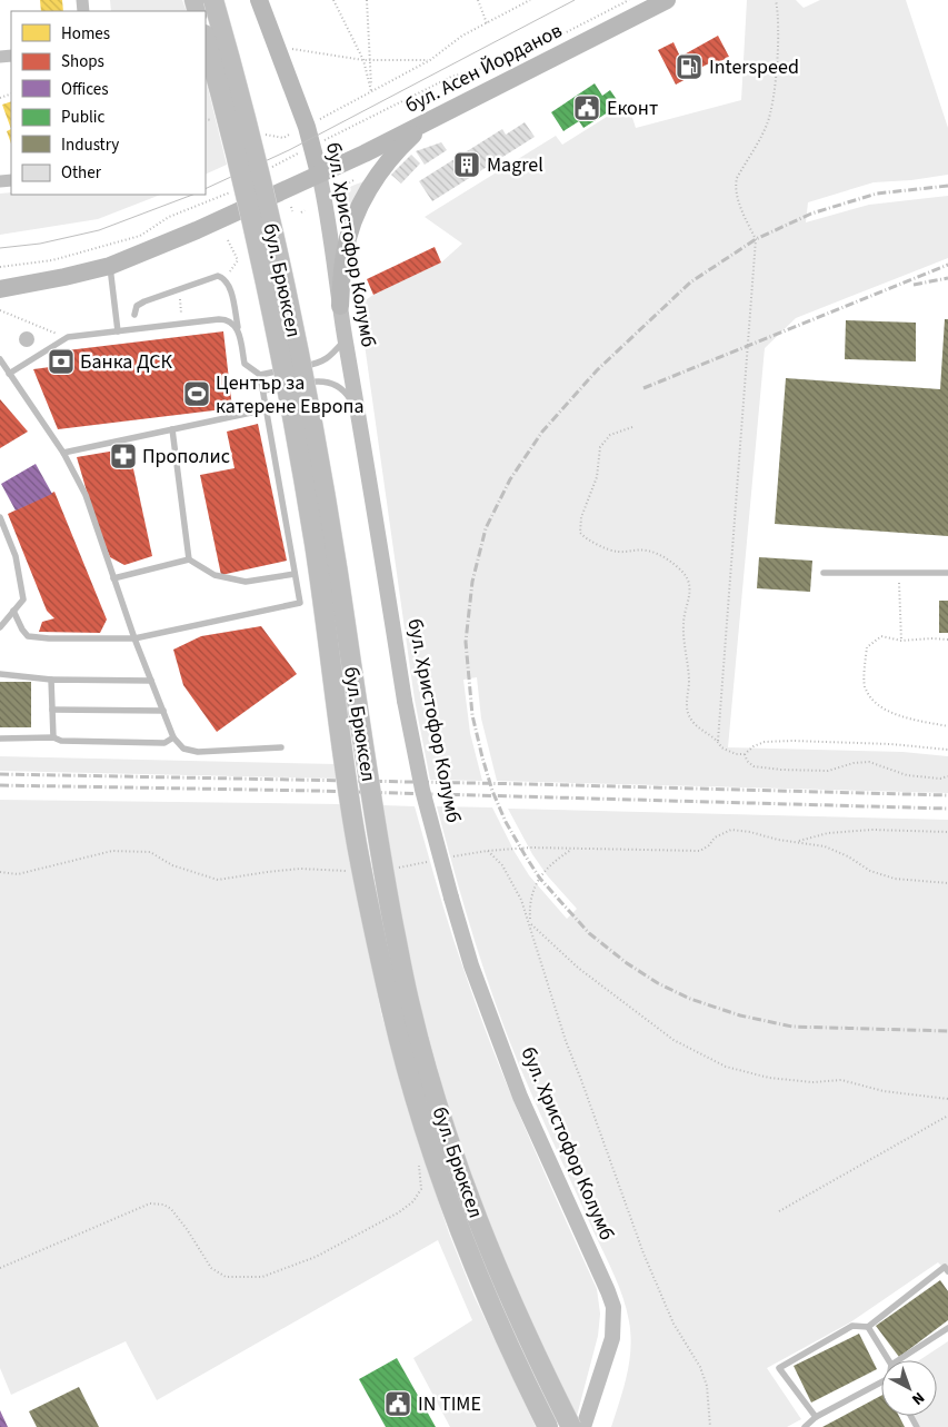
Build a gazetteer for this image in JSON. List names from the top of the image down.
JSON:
{
  "streets": {
    "main road": ["бул. Асен Йорданов", "бул. Христофор Колумб", "бул. Брюксел"]
  },
  "crossings": [
    ["бул. Асен Йорданов", "бул. Христофор Колумб"]
  ],
  "places": {
    "fuel station": ["Interspeed"],
    "public building": ["Еконт", "IN TIME"],
    "building": ["Magrel"],
    "bank": ["Банка ДСК"],
    "sports": ["Център за катерене Европа"],
    "pharmacy": ["Прополис"]
  },
  "legend": [
    "Homes",
    "Shops",
    "Offices",
    "Public",
    "Industry",
    "Other"
  ],
  "north": "bottom right"
}
